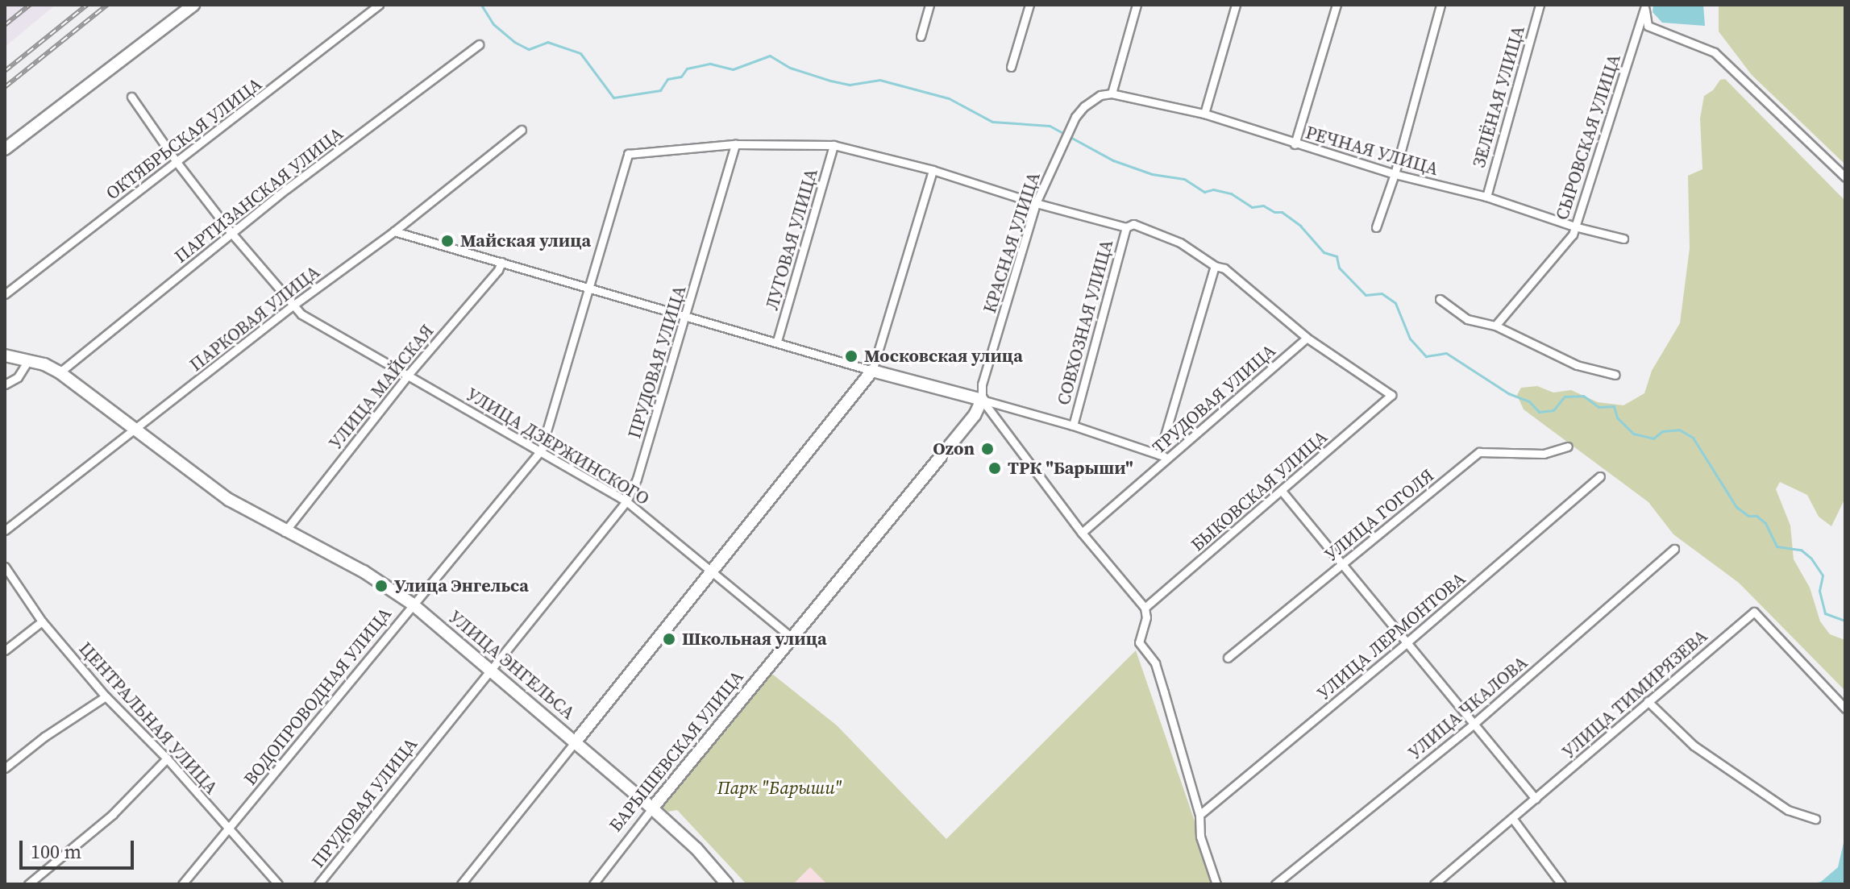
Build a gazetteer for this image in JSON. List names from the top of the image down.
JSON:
{
  "streets": {
    "street": [
      "ЗЕЛЁНАЯ УЛИЦА",
      "СЫРОВСКАЯ УЛИЦА",
      "ОКТЯБРЬСКАЯ УЛИЦА",
      "РЕЧНАЯ УЛИЦА",
      "ПАРТИЗАНСКАЯ УЛИЦА",
      "ЛУГОВАЯ УЛИЦА",
      "КРАСНАЯ УЛИЦА",
      "ПАРКОВАЯ УЛИЦА",
      "СОВХОЗНАЯ УЛИЦА",
      "ПРУДОВАЯ УЛИЦА",
      "УЛИЦА МАЙСКАЯ",
      "ТРУДОВАЯ УЛИЦА",
      "УЛИЦА ДЗЕРЖИНСКОГО",
      "БЫКОВСКАЯ УЛИЦА",
      "УЛИЦА ГОГОЛЯ",
      "УЛИЦА ЛЕРМОНТОВА",
      "УЛИЦА ЭНГЕЛЬСА",
      "УЛИЦА ТИМИРЯЗЕВА",
      "ВОДОПРОВОДНАЯ УЛИЦА",
      "УЛИЦА ЧКАЛОВА",
      "ЦЕНТРАЛЬНАЯ УЛИЦА",
      "БАРЫШЕВСКАЯ УЛИЦА"
    ]
  },
  "crossings": [
    ["ЗЕЛЁНАЯ УЛИЦА", "РЕЧНАЯ УЛИЦА"],
    ["СЫРОВСКАЯ УЛИЦА", "РЕЧНАЯ УЛИЦА"],
    ["РЕЧНАЯ УЛИЦА", "КРАСНАЯ УЛИЦА"],
    ["ПАРТИЗАНСКАЯ УЛИЦА", "УЛИЦА ЭНГЕЛЬСА"],
    ["КРАСНАЯ УЛИЦА", "БАРЫШЕВСКАЯ УЛИЦА"],
    ["ПАРКОВАЯ УЛИЦА", "УЛИЦА ДЗЕРЖИНСКОГО"],
    ["ПАРКОВАЯ УЛИЦА", "УЛИЦА ЭНГЕЛЬСА"],
    ["ПРУДОВАЯ УЛИЦА", "УЛИЦА ДЗЕРЖИНСКОГО"],
    ["ПРУДОВАЯ УЛИЦА", "УЛИЦА ЭНГЕЛЬСА"],
    ["ПРУДОВАЯ УЛИЦА", "ВОДОПРОВОДНАЯ УЛИЦА"],
    ["УЛИЦА МАЙСКАЯ", "УЛИЦА ДЗЕРЖИНСКОГО"],
    ["УЛИЦА МАЙСКАЯ", "УЛИЦА ЭНГЕЛЬСА"],
    ["ТРУДОВАЯ УЛИЦА", "БЫКОВСКАЯ УЛИЦА"],
    ["УЛИЦА ДЗЕРЖИНСКОГО", "ВОДОПРОВОДНАЯ УЛИЦА"],
    ["УЛИЦА ДЗЕРЖИНСКОГО", "БАРЫШЕВСКАЯ УЛИЦА"],
    ["УЛИЦА ЭНГЕЛЬСА", "ВОДОПРОВОДНАЯ УЛИЦА"],
    ["УЛИЦА ЭНГЕЛЬСА", "БАРЫШЕВСКАЯ УЛИЦА"],
    ["ВОДОПРОВОДНАЯ УЛИЦА", "ЦЕНТРАЛЬНАЯ УЛИЦА"]
  ],
  "parks": ["Парк \"Барыши\""],
  "places": [
    "Майская улица",
    "Московская улица",
    "Ozon",
    "ТРК \"Барыши\"",
    "Улица Энгельса",
    "Школьная улица"
  ],
  "scale_bar": "100 m"
}
